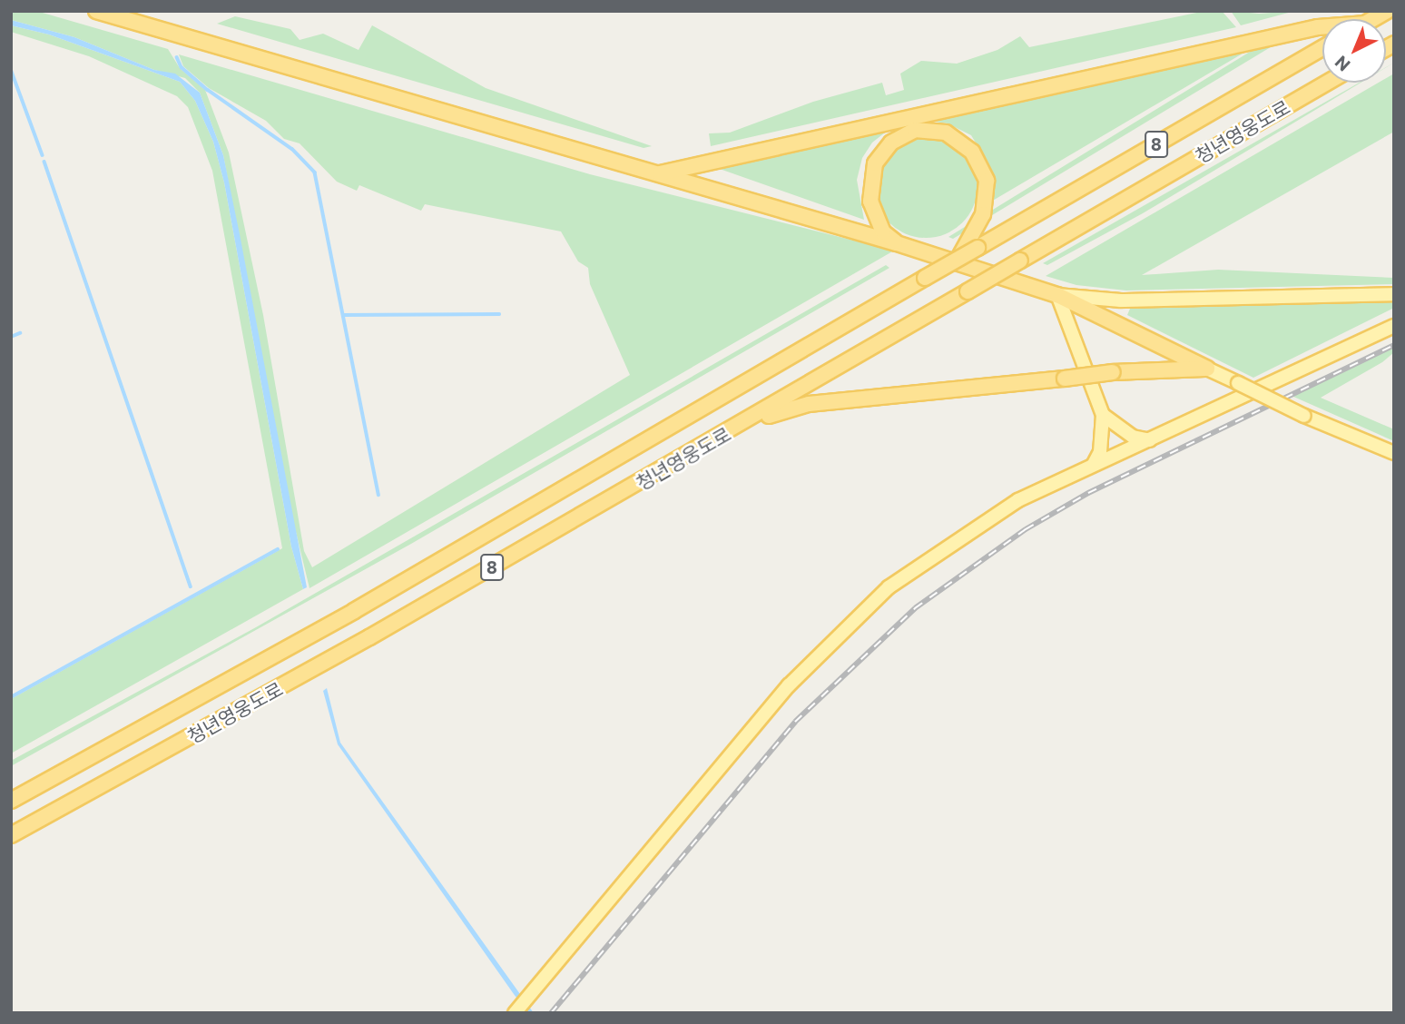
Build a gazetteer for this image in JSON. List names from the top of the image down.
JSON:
{
  "streets": {
    "highway": ["청년영웅도로", "8"]
  },
  "north": "bottom left"
}
